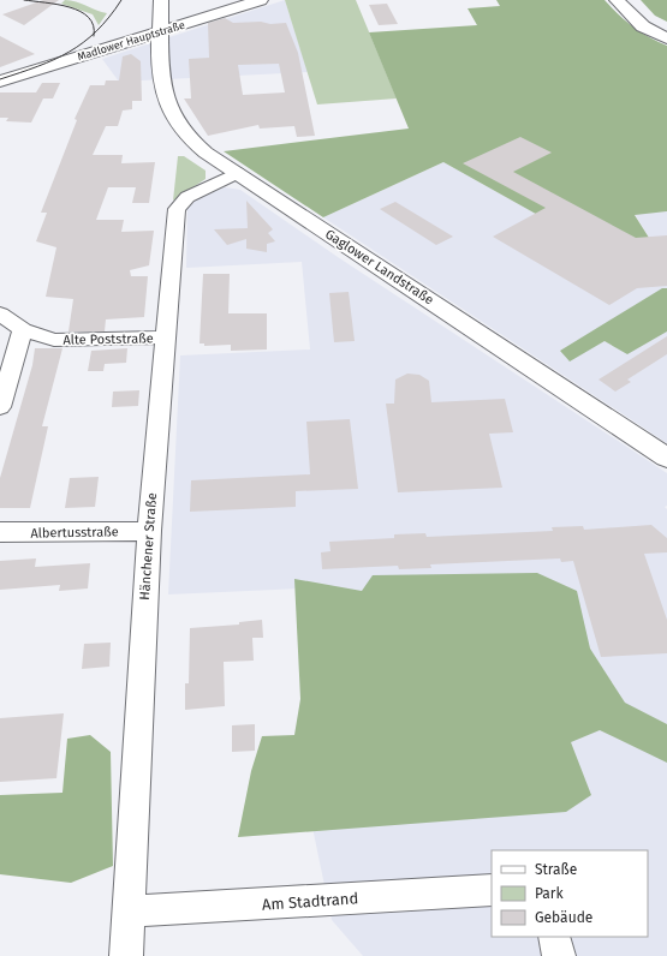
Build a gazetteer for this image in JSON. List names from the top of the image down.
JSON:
{
  "streets": {
    "main road": ["Madlower Hauptstraße", "Gaglower Landstraße"],
    "street": [
      "Alte Poststraße",
      "Albertusstraße",
      "Hänchener Straße",
      "Am Stadtrand"
    ]
  },
  "crossings": [
    ["Madlower Hauptstraße", "Gaglower Landstraße"],
    ["Gaglower Landstraße", "Hänchener Straße"],
    ["Alte Poststraße", "Hänchener Straße"],
    ["Albertusstraße", "Hänchener Straße"],
    ["Hänchener Straße", "Am Stadtrand"]
  ],
  "legend": ["Straße", "Park", "Gebäude"]
}
